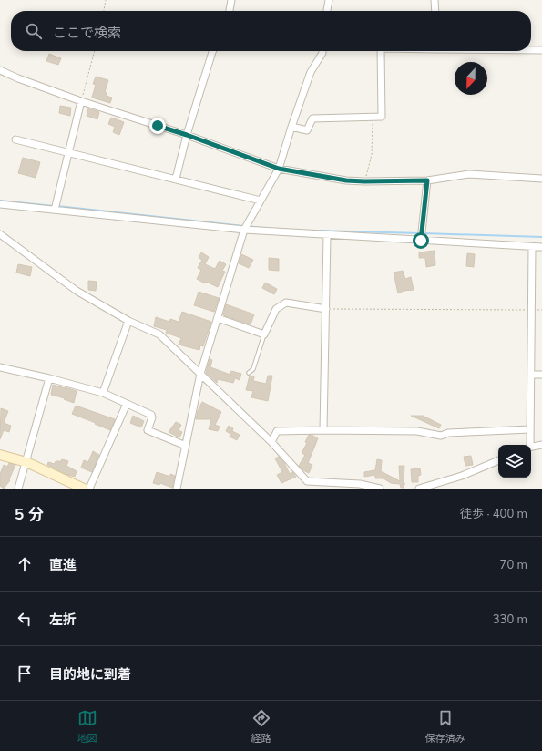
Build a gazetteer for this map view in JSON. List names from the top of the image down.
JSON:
{
  "north": "bottom",
  "page": {
    "search": "ここで検索",
    "heading": ["5 分", "徒歩 · 400 m"],
    "list": [
      ["直進", "70 m"],
      ["左折", "330 m"],
      "目的地に到着"
    ],
    "nav": ["地図", "経路", "保存済み"]
  }
}
